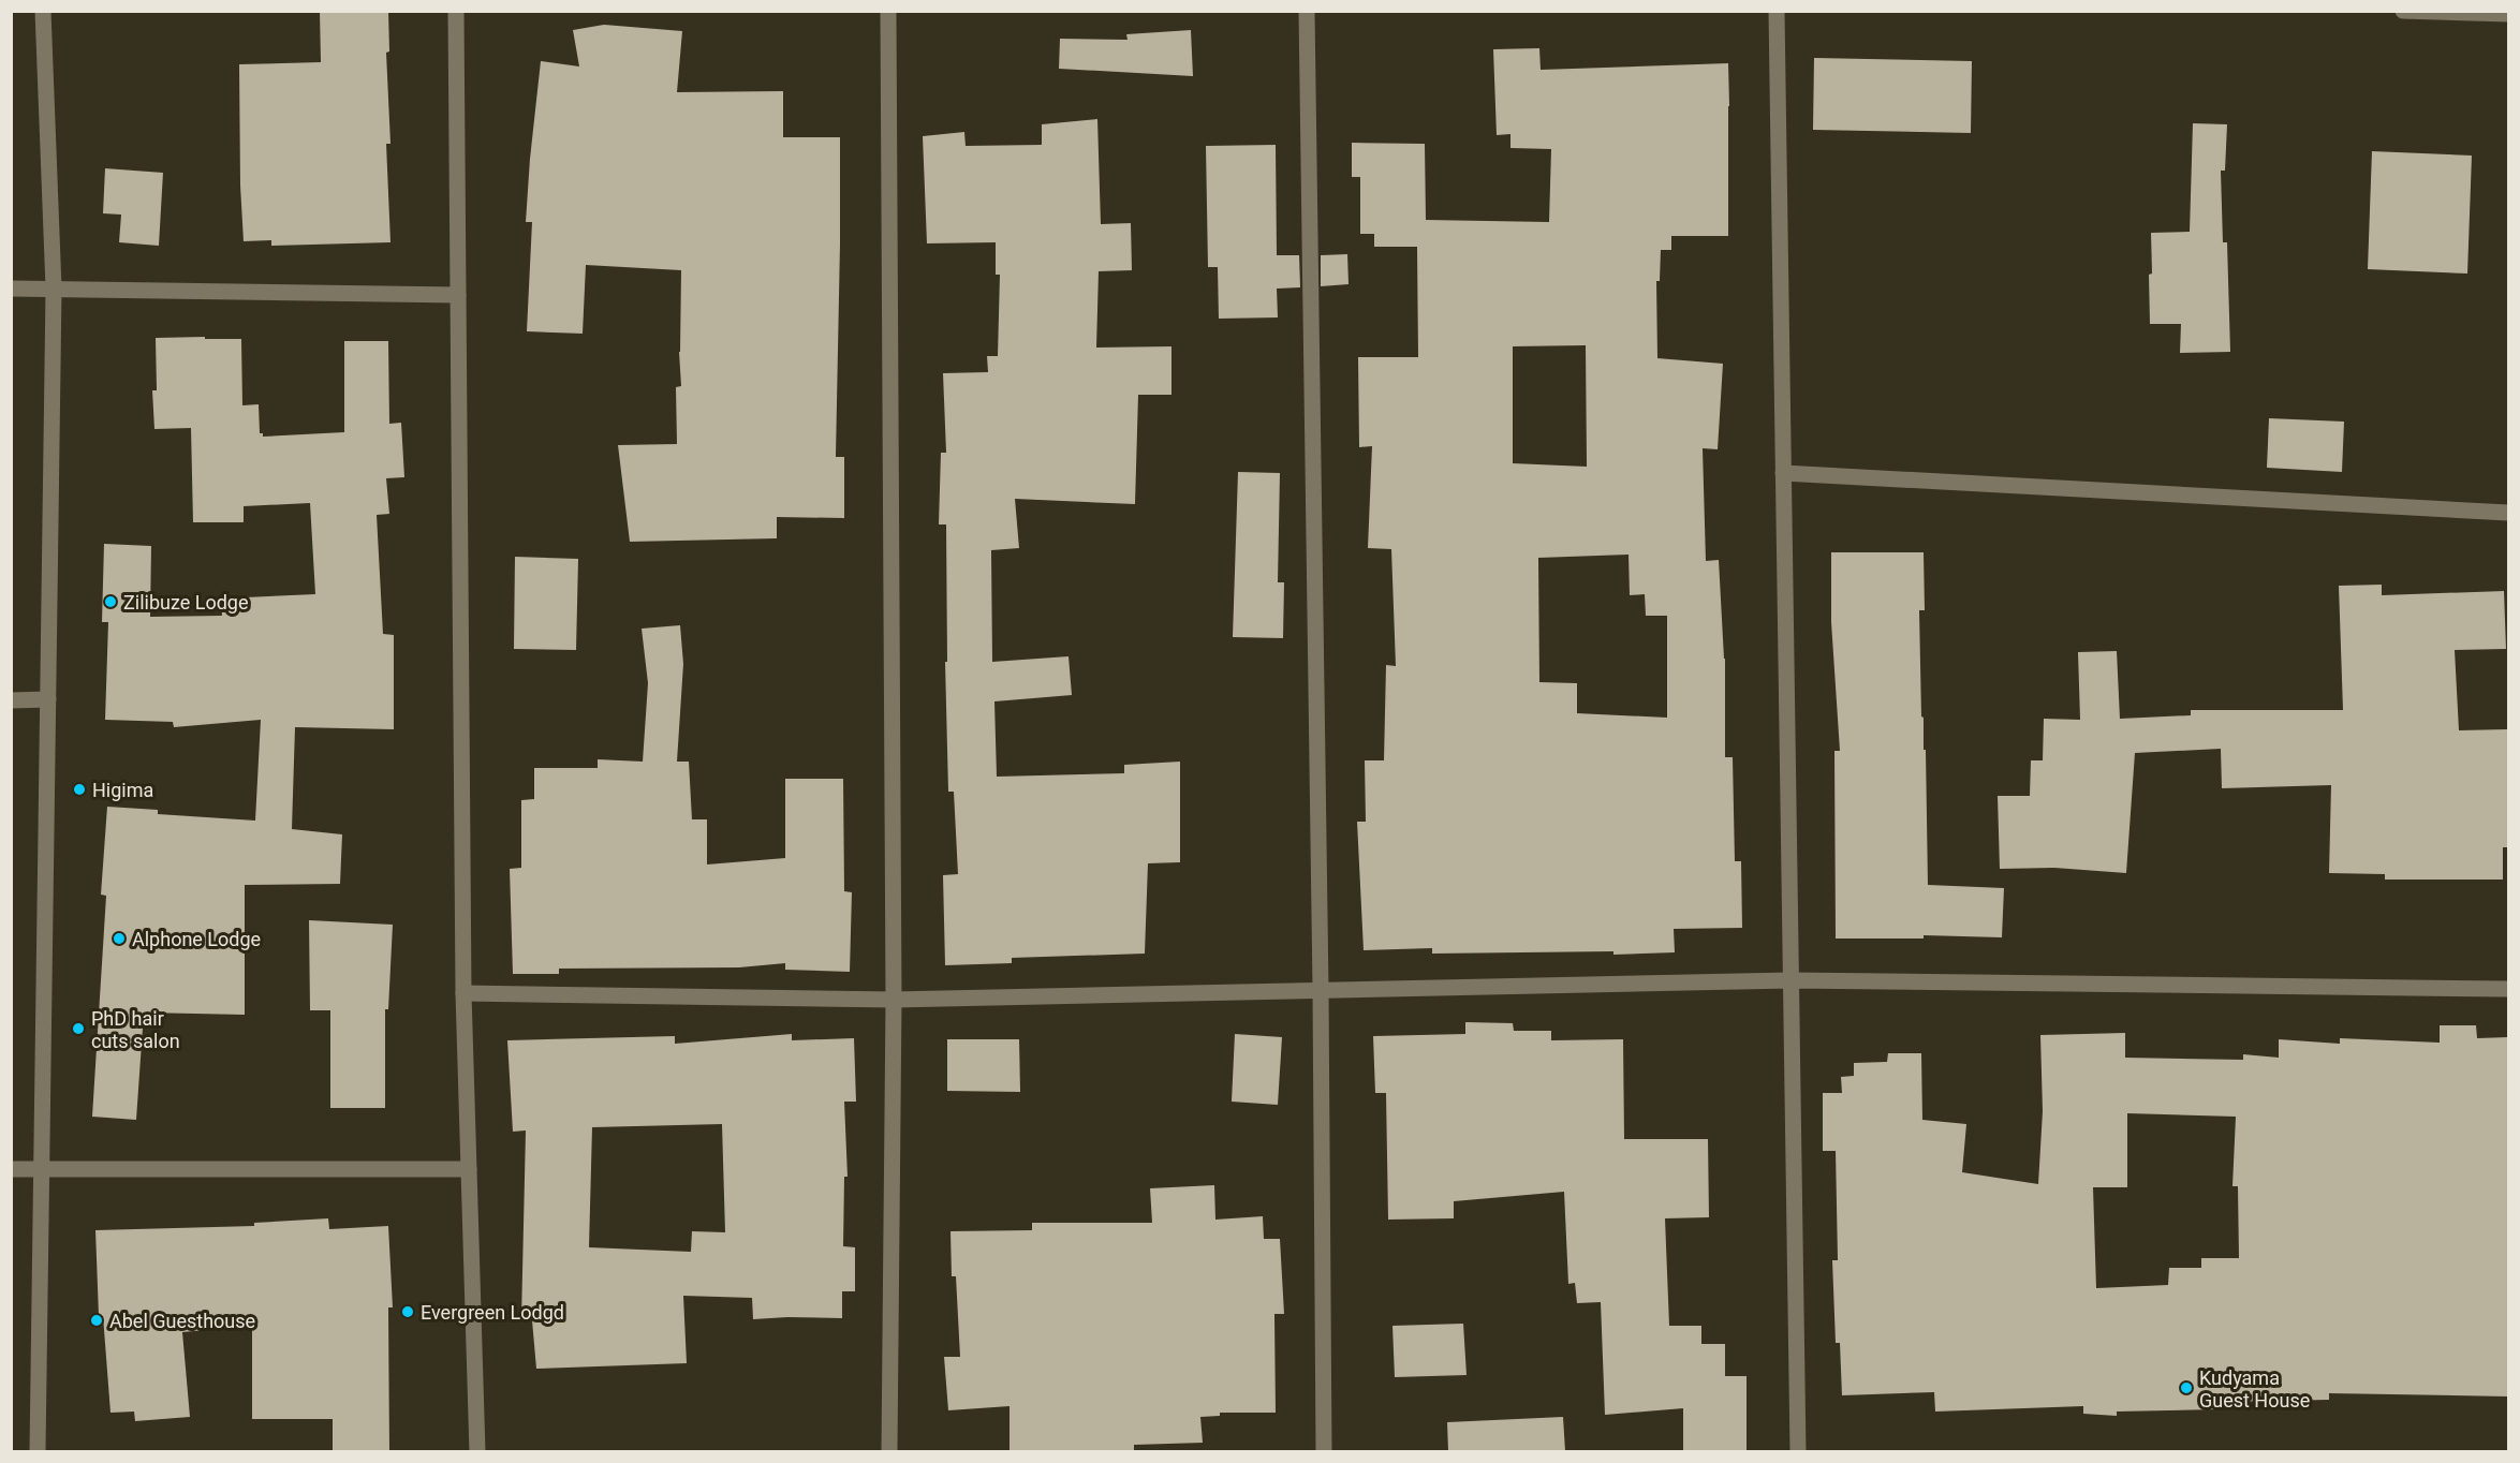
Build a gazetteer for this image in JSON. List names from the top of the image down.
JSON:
{
  "places": [
    "Zilibuze Lodge",
    "Higima",
    "Alphone Lodge",
    "PhD hair cuts salon",
    "Evergreen Lodgd",
    "Abel Guesthouse",
    "Kudyama Guest House"
  ]
}
